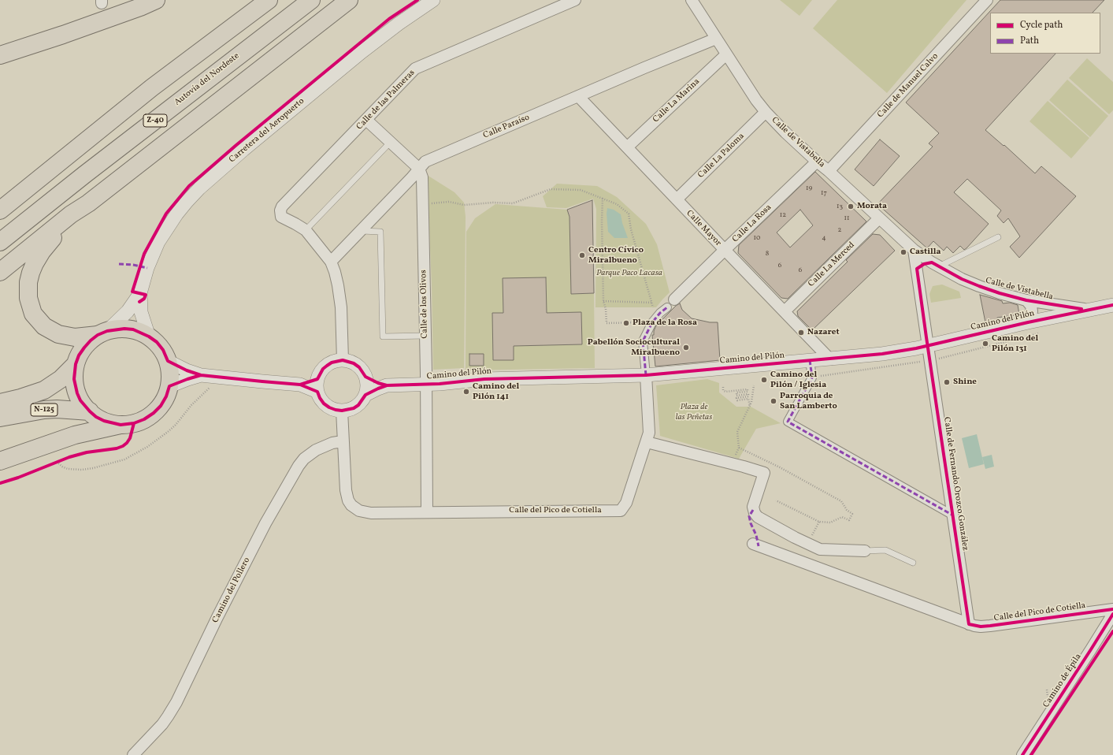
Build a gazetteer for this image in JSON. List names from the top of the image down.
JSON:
{
  "streets": {
    "highway": ["Autovía del Nordeste", "Z-40", "N-125"],
    "street": [
      "Calle de Manuel Calvo",
      "Calle de las Palmeras",
      "Calle La Marina",
      "Calle Paraíso",
      "Carretera del Aeropuerto",
      "Calle de Vistabella",
      "Calle La Paloma",
      "Calle La Rosa",
      "Calle Mayor",
      "Calle La Merced",
      "Calle de los Olivos",
      "Camino del Pilón",
      "Calle de Fernando Orozco González",
      "Calle del Pico de Cotiella",
      "Camino del Pollero",
      "Camino de Épila"
    ]
  },
  "crossings": [
    ["Calle de Manuel Calvo", "Calle de Vistabella"],
    ["Calle La Marina", "Calle de Vistabella"],
    ["Calle La Marina", "Calle Mayor"],
    ["Calle Paraíso", "Calle de Vistabella"],
    ["Calle Paraíso", "Calle Mayor"],
    ["Calle Paraíso", "Calle de los Olivos"],
    ["Carretera del Aeropuerto", "N-125"],
    ["Calle de Vistabella", "Calle La Paloma"],
    ["Calle de Vistabella", "Calle La Rosa"],
    ["Calle de Vistabella", "Calle La Merced"],
    ["Calle de Vistabella", "Camino del Pilón"],
    ["Calle de Vistabella", "Calle de Fernando Orozco González"],
    ["Calle La Paloma", "Calle Mayor"],
    ["Calle La Rosa", "Calle Mayor"],
    ["Calle La Rosa", "Camino del Pilón"],
    ["Calle La Rosa", "Calle del Pico de Cotiella"],
    ["Calle Mayor", "Calle La Merced"],
    ["Calle Mayor", "Camino del Pilón"],
    ["Calle de los Olivos", "Camino del Pilón"],
    ["Calle de los Olivos", "Calle del Pico de Cotiella"],
    ["Camino del Pilón", "Calle de Fernando Orozco González"],
    ["Camino del Pilón", "Calle del Pico de Cotiella"],
    ["Calle de Fernando Orozco González", "Calle del Pico de Cotiella"],
    ["Calle del Pico de Cotiella", "Camino del Pollero"]
  ],
  "parks": ["Parque Paco Lacasa", "Plaza de las Peñetas"],
  "places": [
    "Morata",
    "Castilla",
    "Centro Cívico Miralbueno",
    "Plaza de la Rosa",
    "Nazaret",
    "Camino del Pilón 131",
    "Pabellón Sociocultural Miralbueno",
    "Camino del Pilón / Iglesia",
    "Shine",
    "Camino del Pilón 141",
    "Parroquia de San Lamberto"
  ],
  "house_numbers": [
    "19",
    "17",
    "13",
    "12",
    "11",
    "2",
    "10",
    "4",
    "8",
    "6",
    "6"
  ],
  "legend": ["Cycle path", "Path"]
}
